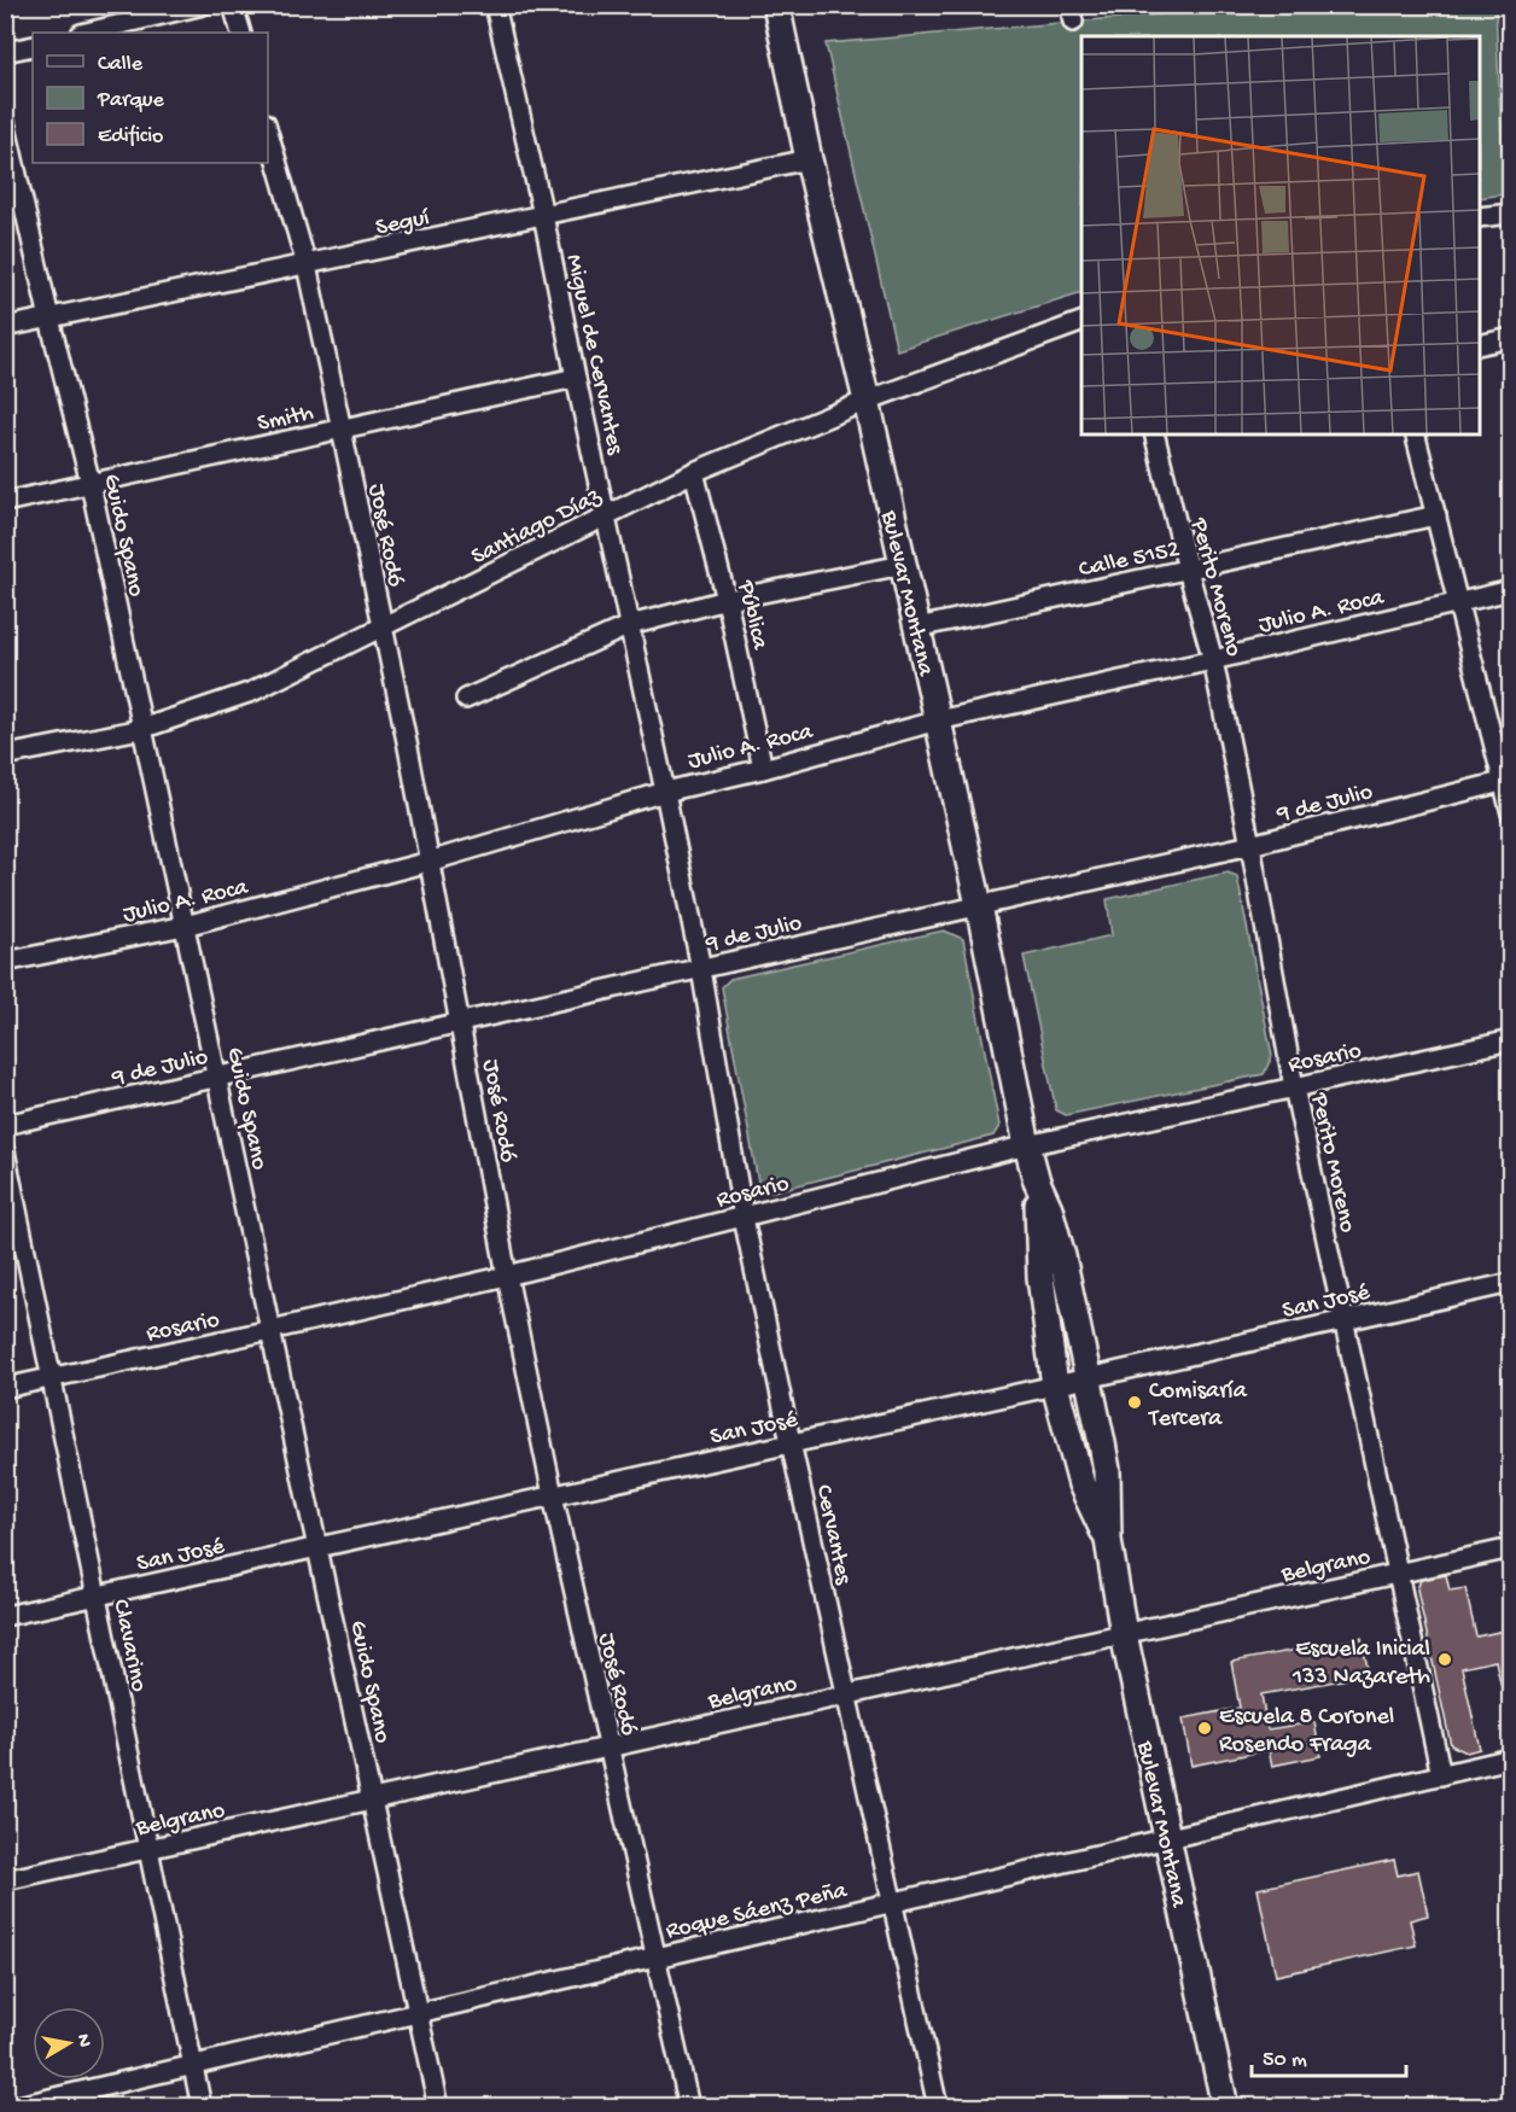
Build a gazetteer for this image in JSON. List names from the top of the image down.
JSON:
{
  "streets": {
    "main road": ["Bulevar Montana"],
    "street": [
      "Seguí",
      "Miguel de Cervantes",
      "Smith",
      "Santiago Díaz",
      "Guido Spano",
      "José Rodó",
      "Calle 5152",
      "Perito Moreno",
      "Julio A. Roca",
      "Pública",
      "9 de Julio",
      "Rosario",
      "San José",
      "Cervantes",
      "Belgrano",
      "Clavarino",
      "Roque Sáenz Peña"
    ]
  },
  "crossings": [
    ["Seguí", "Miguel de Cervantes"],
    ["Seguí", "Guido Spano"],
    ["Seguí", "José Rodó"],
    ["Seguí", "Bulevar Montana"],
    ["Miguel de Cervantes", "Smith"],
    ["Miguel de Cervantes", "Santiago Díaz"],
    ["Miguel de Cervantes", "Julio A. Roca"],
    ["Miguel de Cervantes", "9 de Julio"],
    ["Miguel de Cervantes", "Cervantes"],
    ["Smith", "Guido Spano"],
    ["Smith", "José Rodó"],
    ["Santiago Díaz", "Guido Spano"],
    ["Santiago Díaz", "José Rodó"],
    ["Santiago Díaz", "Bulevar Montana"],
    ["Santiago Díaz", "Pública"],
    ["Guido Spano", "Julio A. Roca"],
    ["Guido Spano", "9 de Julio"],
    ["Guido Spano", "Rosario"],
    ["Guido Spano", "San José"],
    ["Guido Spano", "Belgrano"],
    ["Guido Spano", "Roque Sáenz Peña"],
    ["José Rodó", "Julio A. Roca"],
    ["José Rodó", "9 de Julio"],
    ["José Rodó", "Rosario"],
    ["José Rodó", "San José"],
    ["José Rodó", "Belgrano"],
    ["José Rodó", "Roque Sáenz Peña"],
    ["Calle 5152", "Perito Moreno"],
    ["Calle 5152", "Bulevar Montana"],
    ["Perito Moreno", "Julio A. Roca"],
    ["Perito Moreno", "9 de Julio"],
    ["Perito Moreno", "Rosario"],
    ["Perito Moreno", "San José"],
    ["Perito Moreno", "Belgrano"],
    ["Perito Moreno", "Roque Sáenz Peña"],
    ["Bulevar Montana", "Julio A. Roca"],
    ["Bulevar Montana", "9 de Julio"],
    ["Bulevar Montana", "Rosario"],
    ["Bulevar Montana", "San José"],
    ["Bulevar Montana", "Belgrano"],
    ["Bulevar Montana", "Roque Sáenz Peña"],
    ["Julio A. Roca", "Pública"],
    ["9 de Julio", "Cervantes"],
    ["Rosario", "Cervantes"],
    ["Rosario", "Clavarino"],
    ["San José", "Cervantes"],
    ["San José", "Clavarino"],
    ["Cervantes", "Belgrano"],
    ["Cervantes", "Roque Sáenz Peña"],
    ["Belgrano", "Clavarino"],
    ["Clavarino", "Roque Sáenz Peña"]
  ],
  "places": ["Comisaría Tercera", "Escuela Inicial 133 Nazareth", "Escuela 8 Coronel Rosendo Fraga"],
  "legend": ["Calle", "Parque", "Edificio"],
  "scale_bar": "50 m",
  "north": "right"
}
